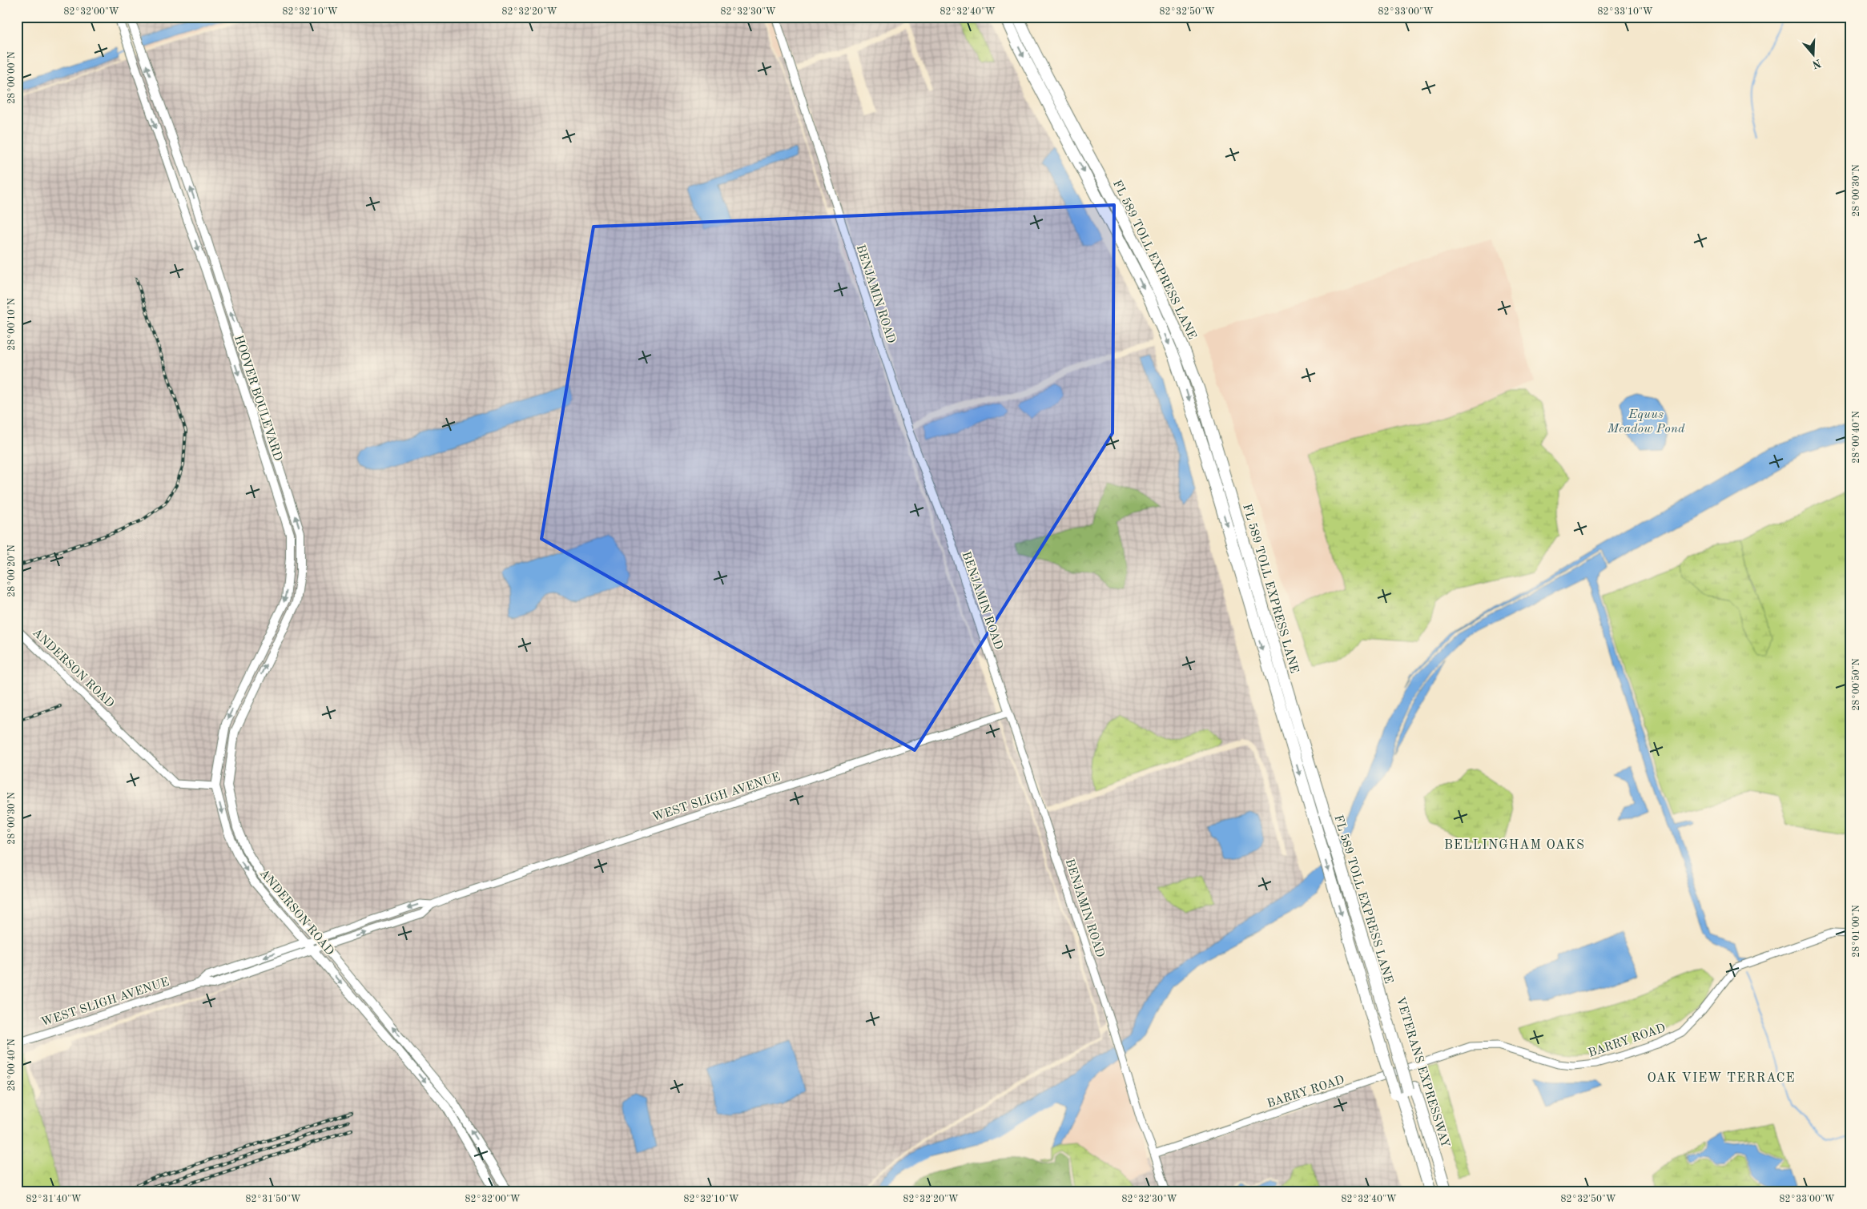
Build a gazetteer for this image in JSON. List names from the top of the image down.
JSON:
{
  "streets": {
    "highway": ["FL 589 TOLL EXPRESS LANE", "VETERANS EXPRESSWAY"],
    "main road": ["HOOVER BOULEVARD", "ANDERSON ROAD", "WEST SLIGH AVENUE"],
    "street": ["BENJAMIN ROAD", "BARRY ROAD"]
  },
  "crossings": [
    ["FL 589 TOLL EXPRESS LANE", "VETERANS EXPRESSWAY"],
    ["BENJAMIN ROAD", "WEST SLIGH AVENUE"],
    ["BENJAMIN ROAD", "BARRY ROAD"],
    ["HOOVER BOULEVARD", "ANDERSON ROAD"],
    ["ANDERSON ROAD", "WEST SLIGH AVENUE"]
  ],
  "districts": ["BELLINGHAM OAKS", "OAK VIEW TERRACE"],
  "water": ["Equus Meadow Pond"],
  "north": "bottom",
  "coordinates": [
    "82°32'00\"W",
    "82°32'10\"W",
    "82°32'20\"W",
    "82°32'30\"W",
    "82°32'40\"W",
    "82°32'50\"W",
    "82°33'00\"W",
    "82°33'10\"W",
    "28°00'00\"N",
    "28°00'30\"N",
    "28°00'10\"N",
    "28°00'40\"N",
    "28°00'20\"N",
    "28°00'50\"N",
    "28°01'00\"N",
    "82°31'40\"W",
    "82°31'50\"W"
  ]
}
